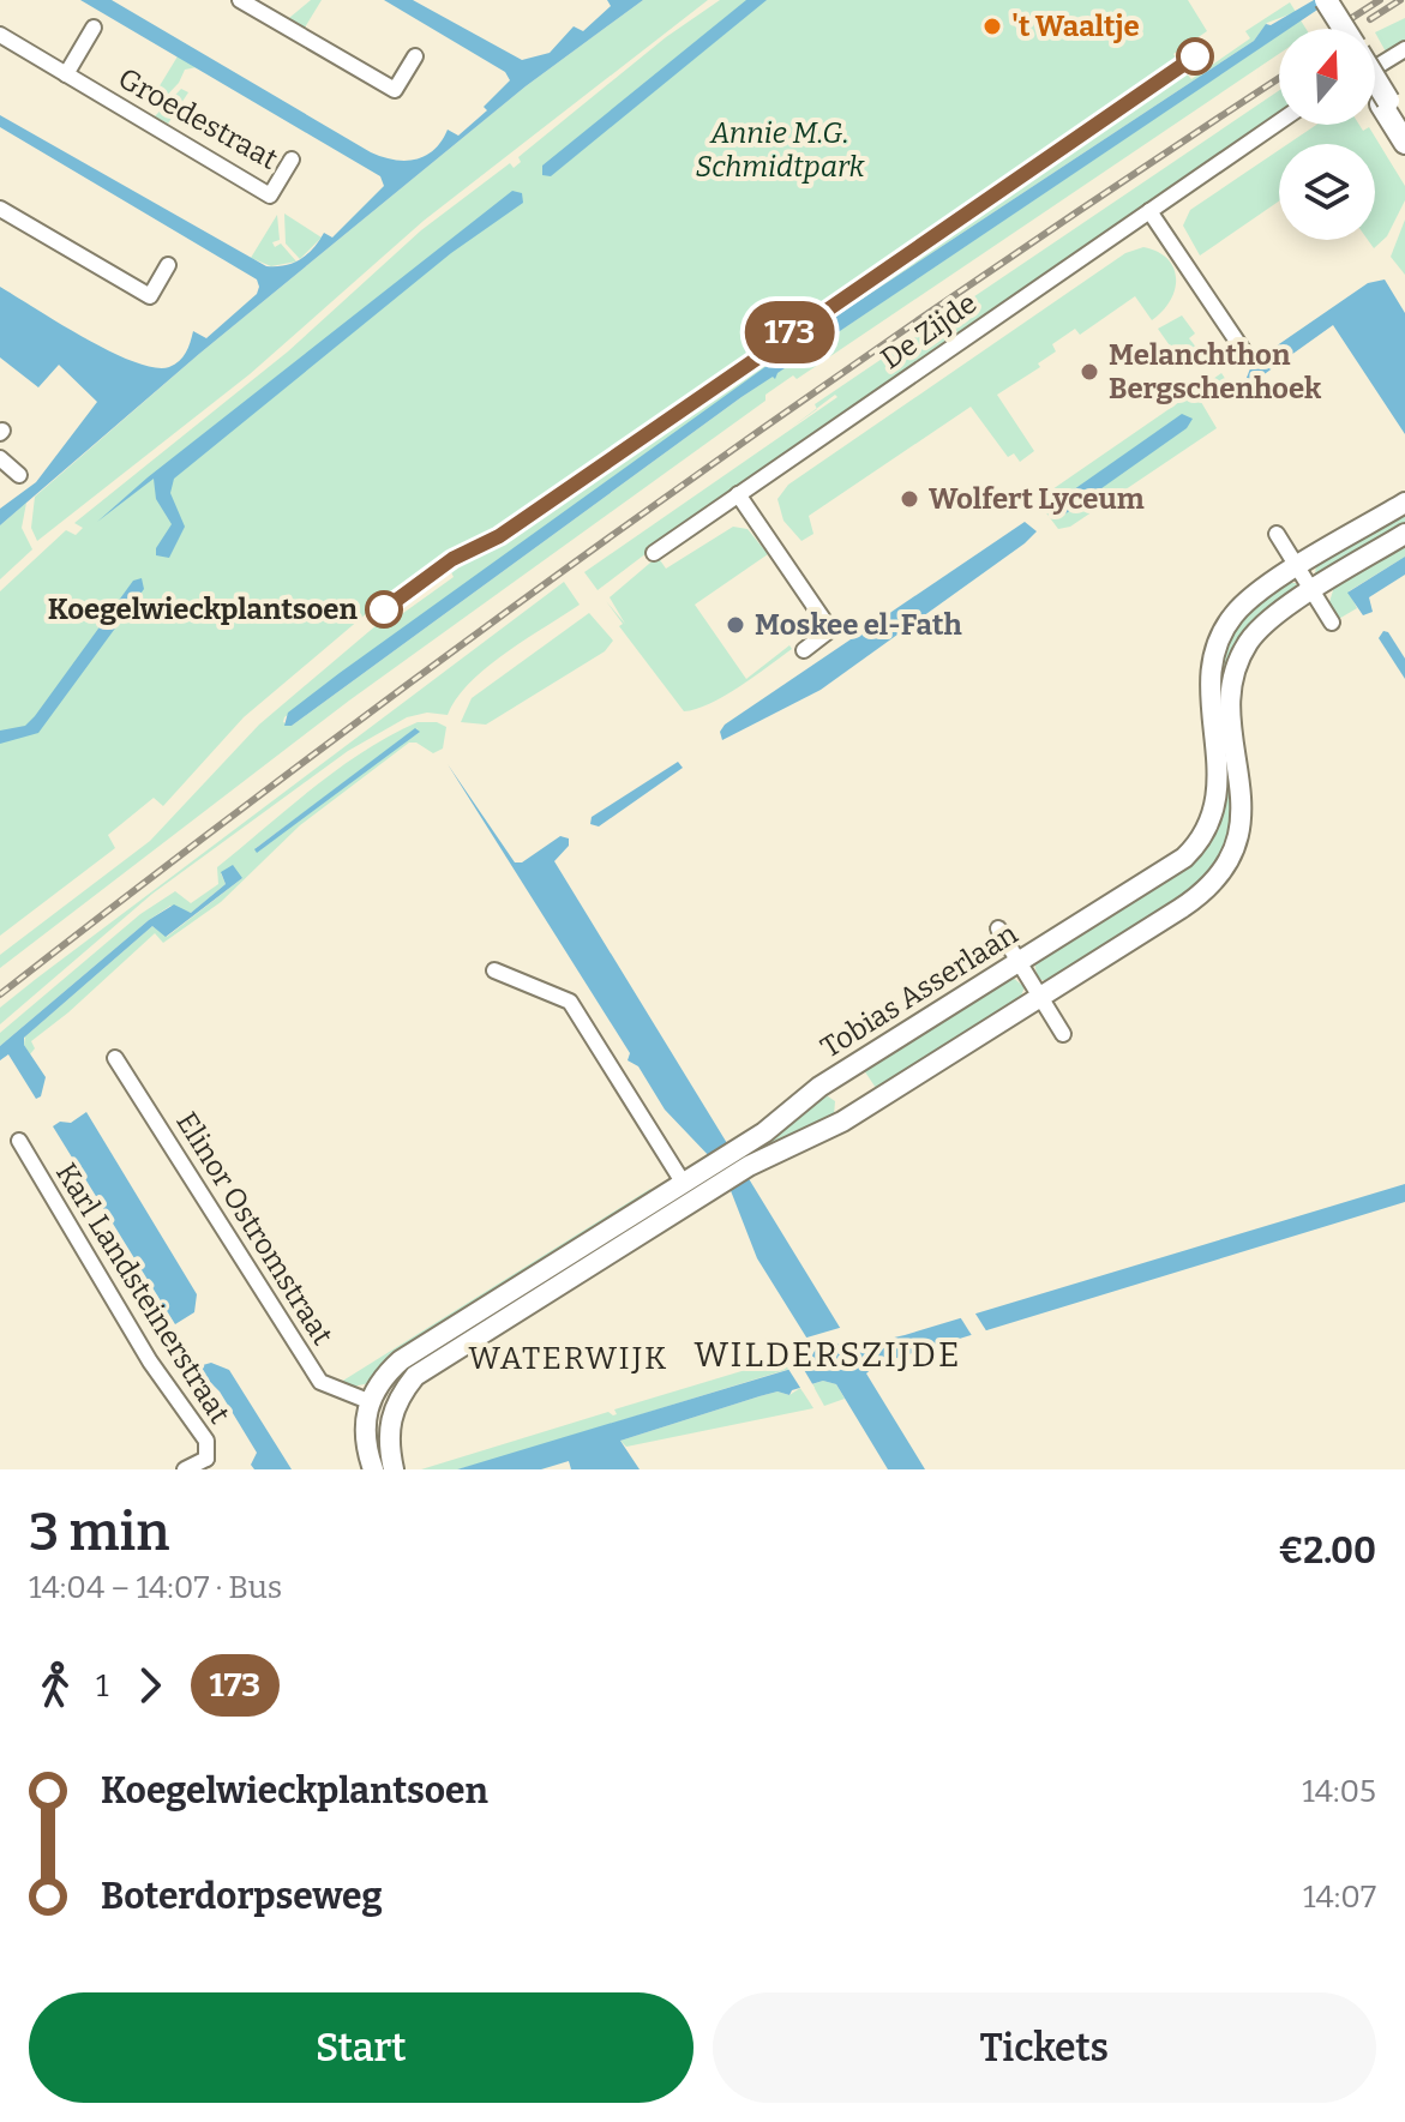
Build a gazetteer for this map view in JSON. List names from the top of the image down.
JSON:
{
  "streets": {
    "street": [
      "Groedestraat",
      "De Zijde",
      "Tobias Asserlaan",
      "Elinor Ostromstraat",
      "Karl Landsteinerstraat"
    ]
  },
  "crossings": [
    ["Tobias Asserlaan", "Elinor Ostromstraat"]
  ],
  "districts": ["WILDERSZIJDE", "WATERWIJK"],
  "parks": ["Annie M.G. Schmidtpark"],
  "places": [
    "'t Waaltje",
    "Melanchthon Bergschenhoek",
    "Wolfert Lyceum",
    "Koegelwieckplantsoen",
    "Moskee el-Fath"
  ],
  "lines": ["bus line 173"],
  "north": "top",
  "page": {
    "on_map": "173",
    "heading": ["3 min", "14:04 – 14:07 · Bus", "€2.00"],
    "legs": ["1", "173"],
    "list": [
      {
        "name": "Koegelwieckplantsoen",
        "value": "14:05"
      },
      {
        "name": "Boterdorpseweg",
        "value": "14:07"
      }
    ],
    "buttons": ["Start", "Tickets"]
  }
}
